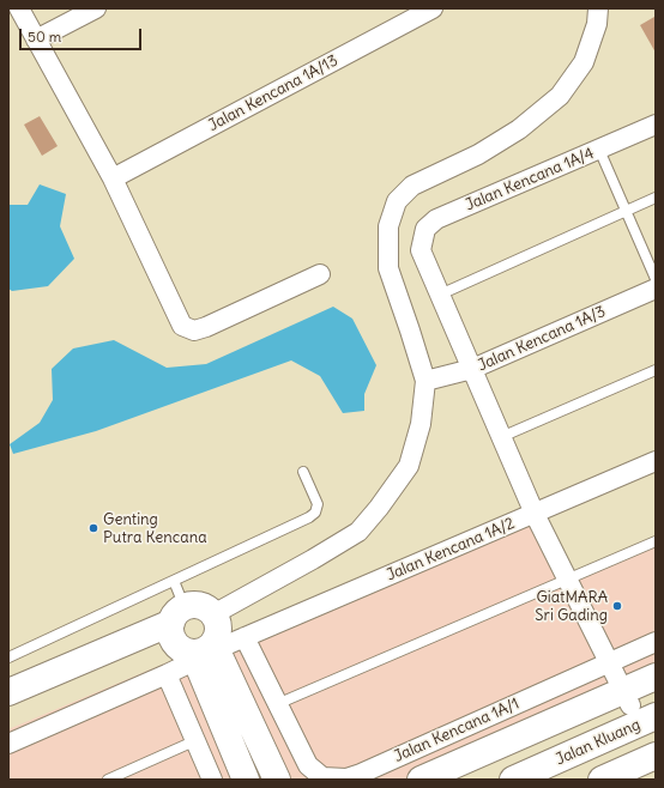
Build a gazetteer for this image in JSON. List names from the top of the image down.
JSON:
{
  "streets": {
    "main road": ["Jalan Kluang"],
    "street": [
      "Jalan Kencana 1A/13",
      "Jalan Kencana 1A/4",
      "Jalan Kencana 1A/3",
      "Jalan Kencana 1A/2",
      "Jalan Kencana 1A/1"
    ]
  },
  "crossings": [
    ["Jalan Kencana 1A/2", "Jalan Kencana 1A/1"]
  ],
  "places": ["Genting Putra Kencana", "GiatMARA Sri Gading"],
  "scale_bar": "50 m"
}
